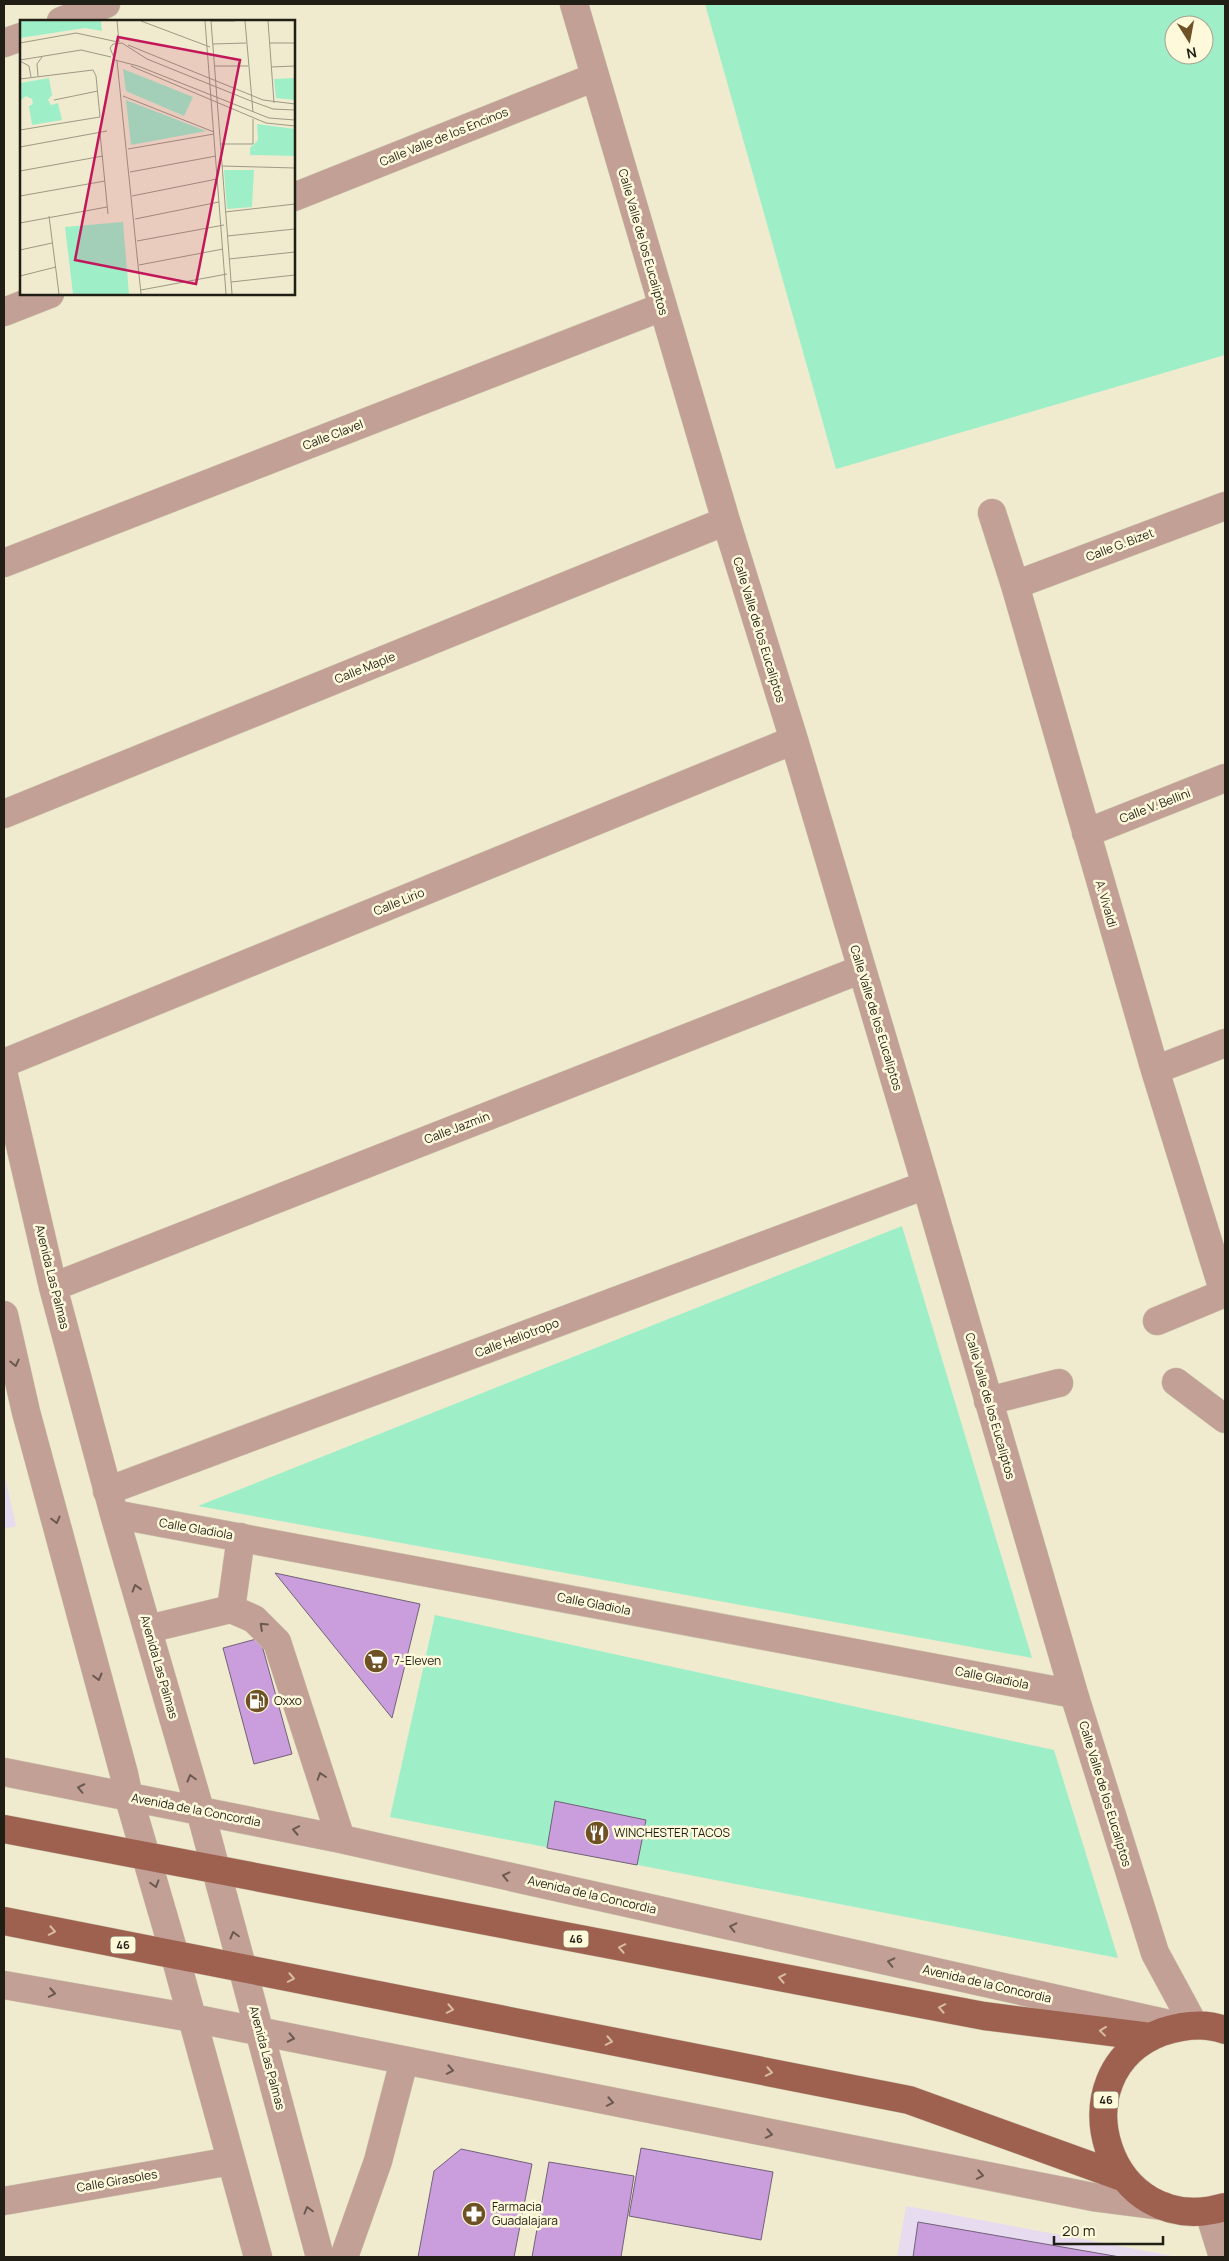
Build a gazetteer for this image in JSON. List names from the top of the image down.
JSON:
{
  "streets": {
    "main road": ["Avenida de la Concordia", "46"],
    "street": [
      "Calle Valle de los Encinos",
      "Calle Valle de los Eucaliptos",
      "Calle Clavel",
      "Calle G. Bizet",
      "Calle Maple",
      "Calle V. Bellini",
      "Calle Lirio",
      "A. Vivaldi",
      "Calle Jazmín",
      "Avenida Las Palmas",
      "Calle Heliotropo",
      "Calle Gladiola",
      "Calle Girasoles"
    ]
  },
  "crossings": [
    ["Calle Valle de los Encinos", "Calle Valle de los Eucaliptos"],
    ["Calle Valle de los Eucaliptos", "Calle Clavel"],
    ["Calle Valle de los Eucaliptos", "Calle Maple"],
    ["Calle Valle de los Eucaliptos", "Calle Lirio"],
    ["Calle Valle de los Eucaliptos", "Calle Jazmín"],
    ["Calle Valle de los Eucaliptos", "Calle Heliotropo"],
    ["Calle Valle de los Eucaliptos", "Calle Gladiola"],
    ["Calle Valle de los Eucaliptos", "Avenida de la Concordia"],
    ["Calle Valle de los Eucaliptos", "46"],
    ["Calle G. Bizet", "A. Vivaldi"],
    ["Calle V. Bellini", "A. Vivaldi"],
    ["Calle Jazmín", "Avenida Las Palmas"],
    ["Avenida Las Palmas", "Calle Heliotropo"],
    ["Avenida Las Palmas", "Calle Gladiola"],
    ["Avenida Las Palmas", "Avenida de la Concordia"],
    ["Avenida Las Palmas", "46"],
    ["Calle Heliotropo", "Calle Gladiola"],
    ["Avenida de la Concordia", "46"]
  ],
  "places": {
    "supermarket": ["7-Eleven"],
    "fuel station": ["Oxxo"],
    "restaurant": ["WINCHESTER TACOS"],
    "pharmacy": ["Farmacia Guadalajara"]
  },
  "scale_bar": "20 m",
  "north": "bottom"
}
